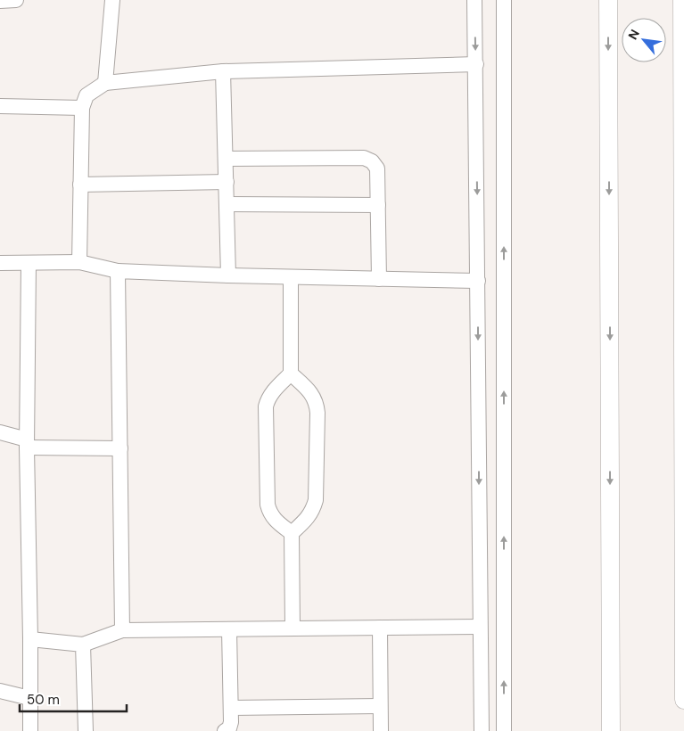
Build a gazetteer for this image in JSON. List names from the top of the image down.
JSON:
{
  "scale_bar": "50 m",
  "north": "top left"
}
